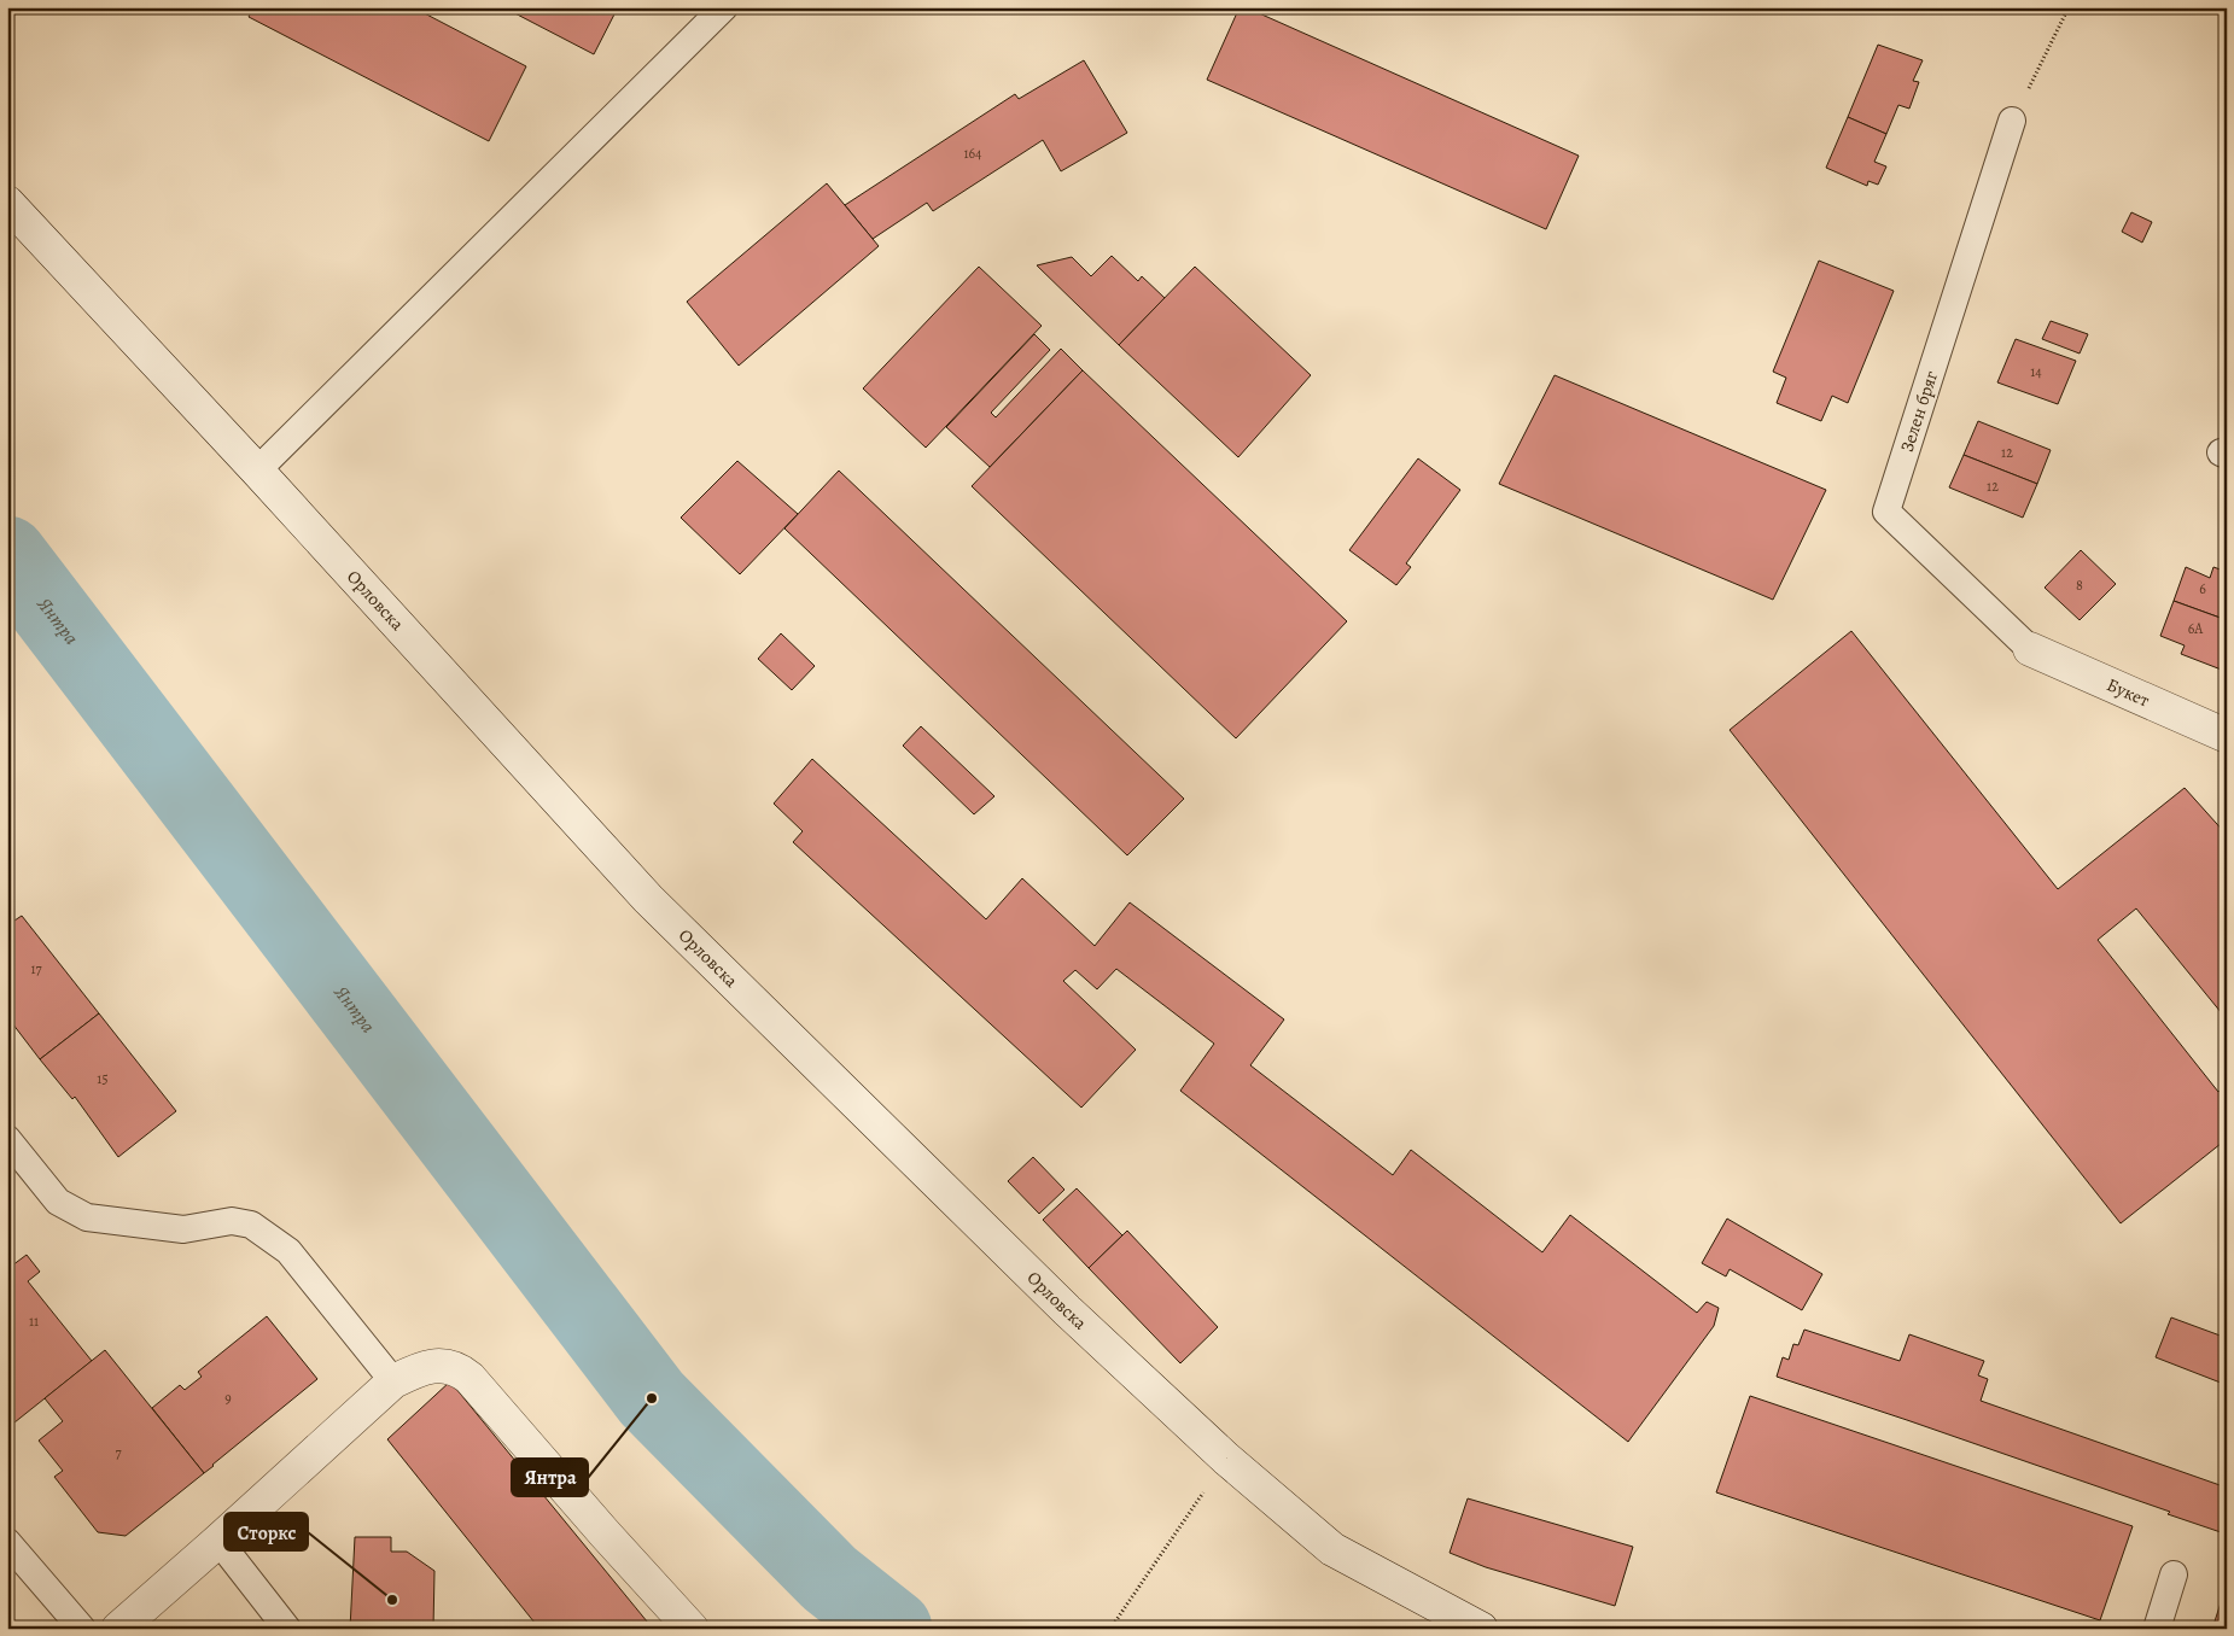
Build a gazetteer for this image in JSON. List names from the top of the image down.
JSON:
{
  "streets": {
    "street": ["Орловска", "Букет"],
    "lane": ["Зелен бряг"]
  },
  "crossings": [
    ["Зелен бряг", "Букет"]
  ],
  "water": ["Янтра"],
  "places": ["Янтра", "Сторкс"],
  "house_numbers": [
    "164",
    "14",
    "12",
    "12",
    "8",
    "6",
    "6А",
    "17",
    "15",
    "11",
    "9",
    "7"
  ]
}
